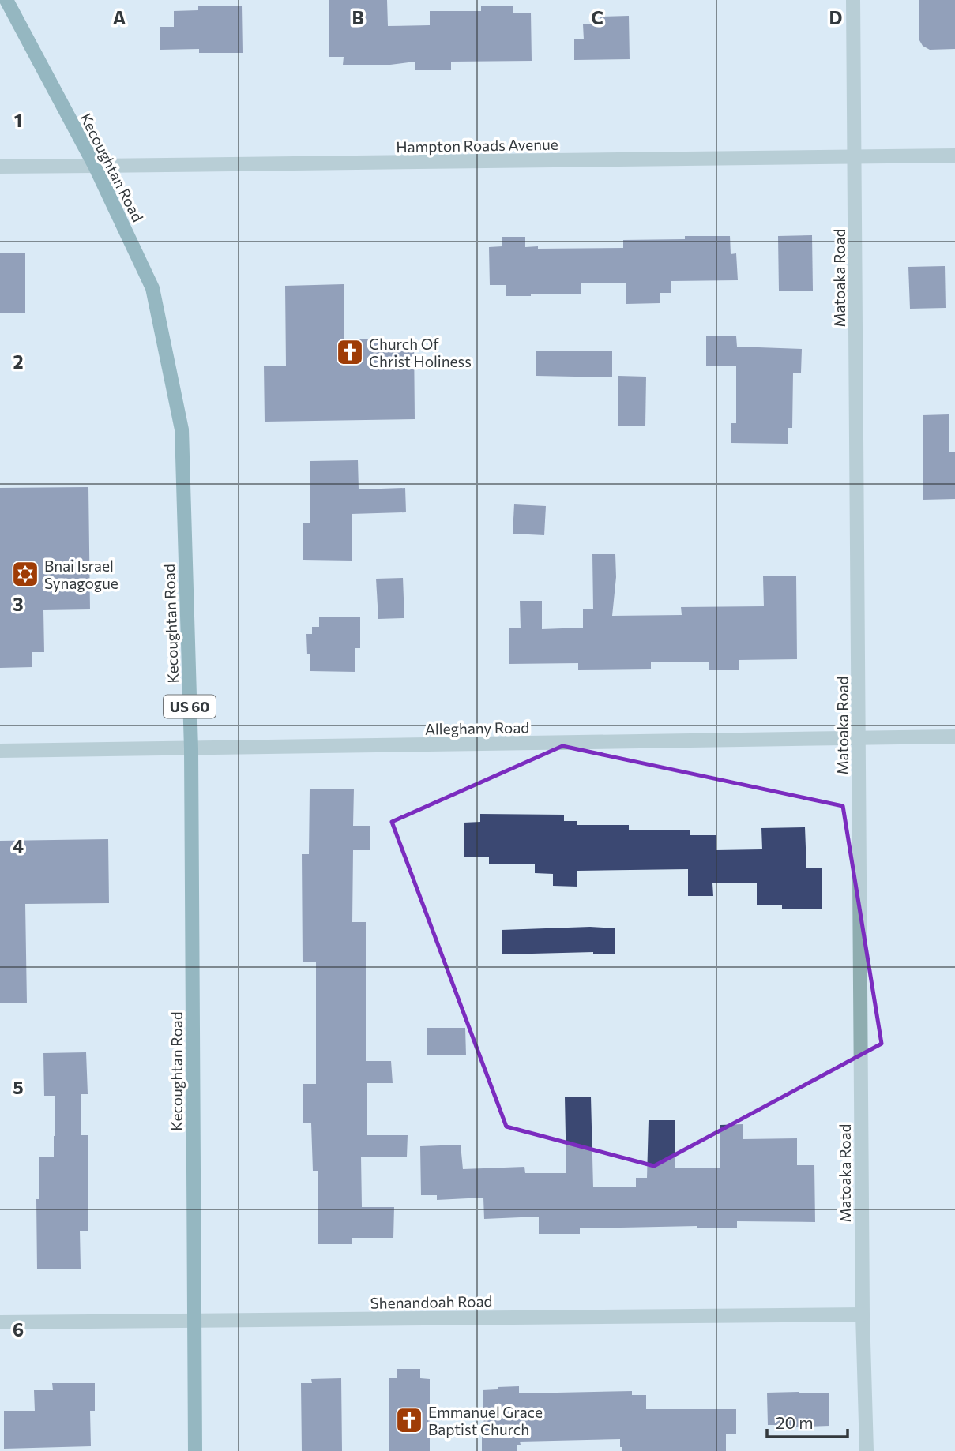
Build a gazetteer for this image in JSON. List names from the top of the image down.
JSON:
{
  "streets": {
    "main road": ["Kecoughtan Road", "US 60"],
    "street": [
      "Hampton Roads Avenue",
      "Matoaka Road",
      "Alleghany Road",
      "Shenandoah Road"
    ]
  },
  "crossings": [
    ["Hampton Roads Avenue", "Kecoughtan Road"],
    ["Hampton Roads Avenue", "Matoaka Road"],
    ["Kecoughtan Road", "Alleghany Road"],
    ["Kecoughtan Road", "Shenandoah Road"],
    ["Matoaka Road", "Alleghany Road"],
    ["Matoaka Road", "Shenandoah Road"]
  ],
  "places": {
    "church": ["Church Of Christ Holiness", "Emmanuel Grace Baptist Church"],
    "synagogue": ["Bnai Israel Synagogue"]
  },
  "scale_bar": "20 m",
  "grid": {
    "columns": [
      "A",
      "B",
      "C",
      "D"
    ],
    "rows": [
      "1",
      "2",
      "3",
      "4",
      "5",
      "6"
    ]
  }
}
